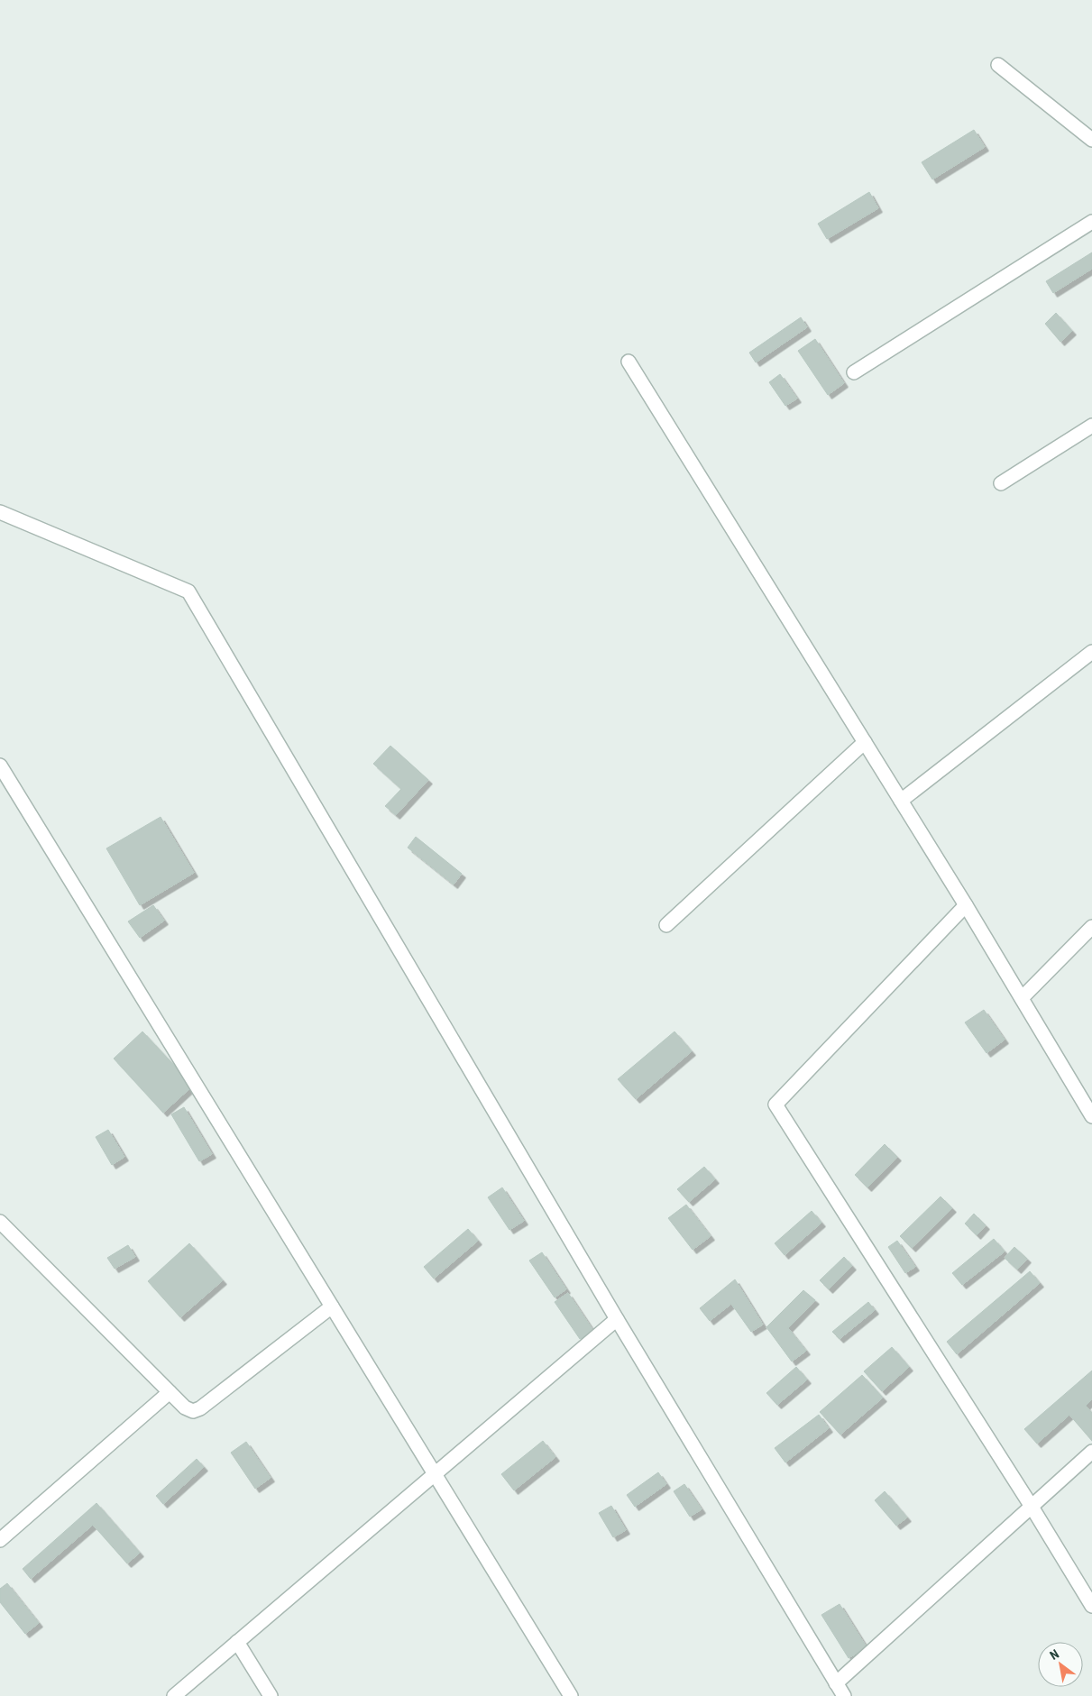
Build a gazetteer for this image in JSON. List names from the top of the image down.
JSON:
{
  "north": "top left"
}
